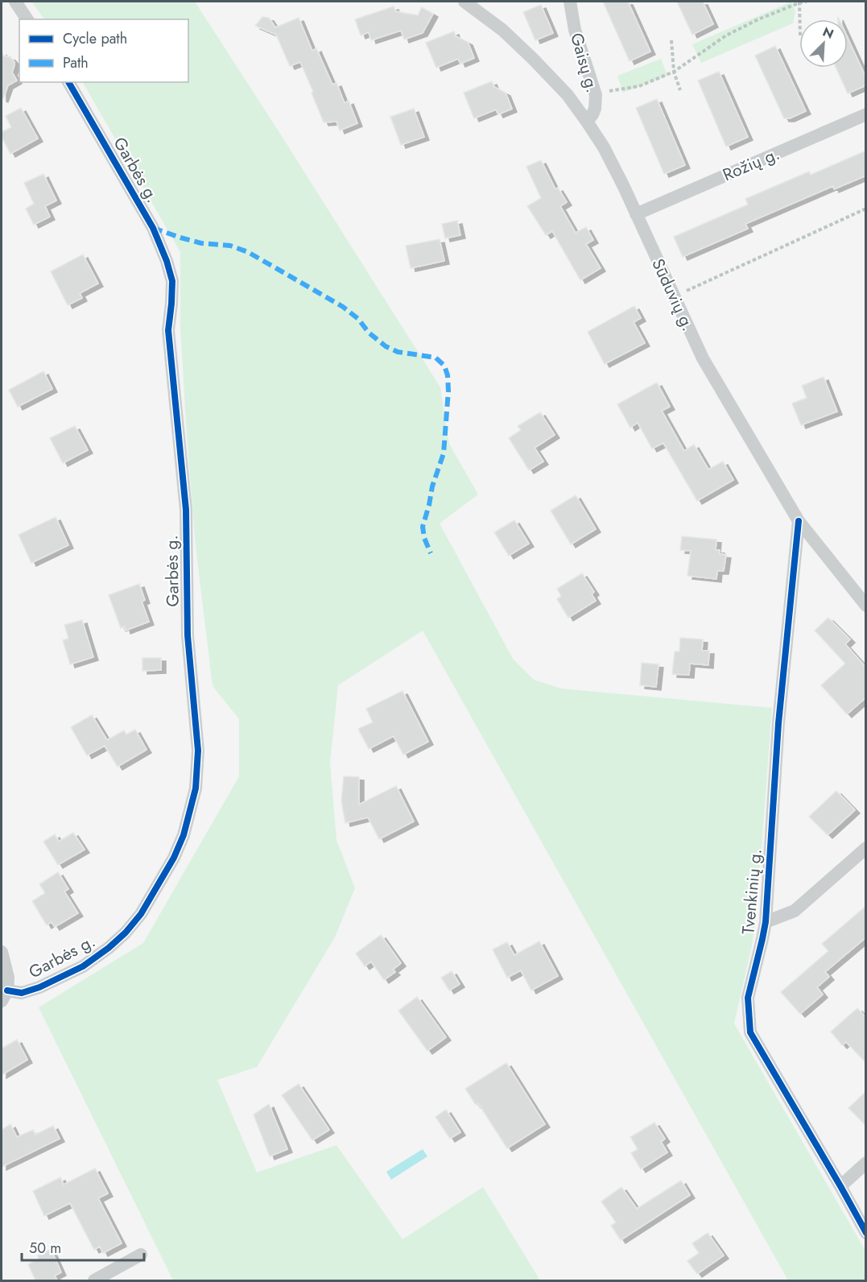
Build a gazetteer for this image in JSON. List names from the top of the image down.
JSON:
{
  "streets": {
    "street": [
      "Gaisų g.",
      "Rožių g.",
      "Garbės g.",
      "Sūduvių g.",
      "Tvenkinių g."
    ]
  },
  "crossings": [
    ["Gaisų g.", "Sūduvių g."],
    ["Rožių g.", "Sūduvių g."],
    ["Sūduvių g.", "Tvenkinių g."]
  ],
  "legend": ["Cycle path", "Path"],
  "scale_bar": "50 m",
  "north": "top right"
}
